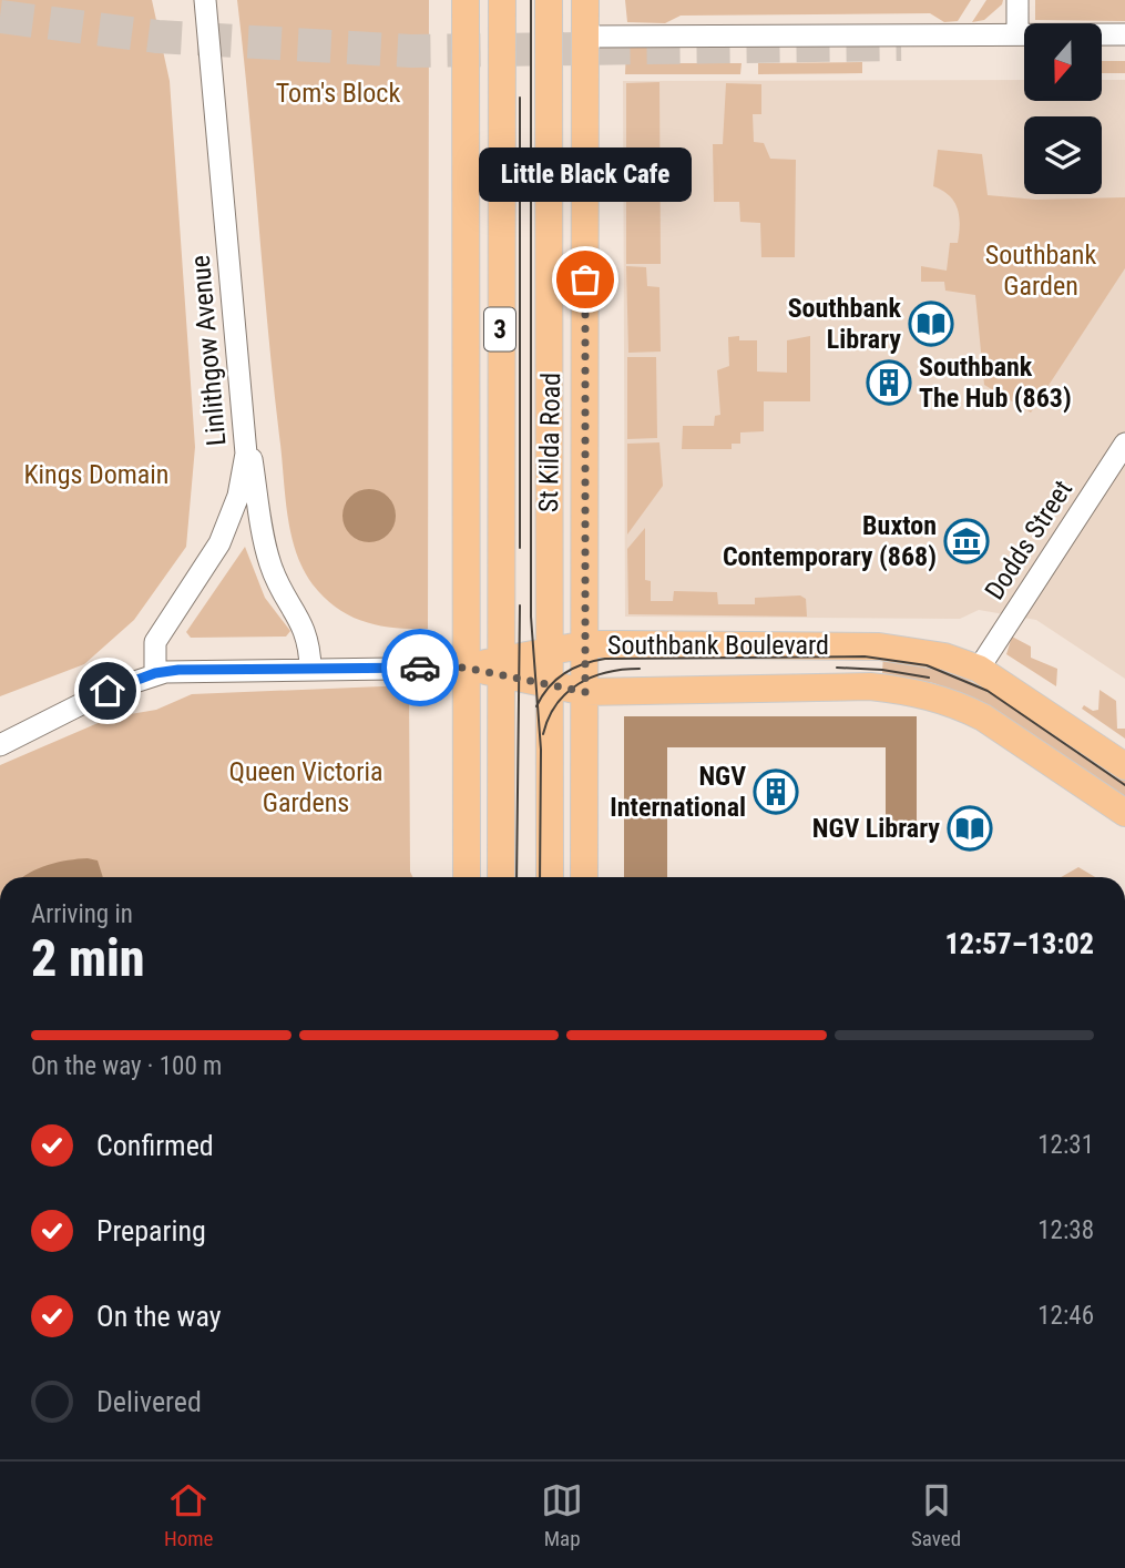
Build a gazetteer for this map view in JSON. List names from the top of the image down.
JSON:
{
  "streets": {
    "main road": ["3", "St Kilda Road", "Southbank Boulevard"],
    "street": ["Linlithgow Avenue", "Dodds Street"]
  },
  "crossings": [
    ["St Kilda Road", "Southbank Boulevard"],
    ["Dodds Street", "Southbank Boulevard"]
  ],
  "parks": [
    "Tom's Block",
    "Southbank Garden",
    "Kings Domain",
    "Queen Victoria Gardens"
  ],
  "places": {
    "other": ["Little Black Cafe"],
    "library": ["Southbank Library", "NGV Library"],
    "building": ["Southbank The Hub (863)", "NGV International"],
    "museum": ["Buxton Contemporary (868)"]
  },
  "north": "bottom",
  "page": {
    "bubble": "Little Black Cafe",
    "heading": ["2 min", "Arriving in", "12:57–13:02"],
    "bar": "On the way · 100 m",
    "list": [
      ["Confirmed", "12:31"],
      ["Preparing", "12:38"],
      ["On the way", "12:46"],
      "Delivered"
    ],
    "tabs": ["Home", "Map", "Saved"]
  }
}
